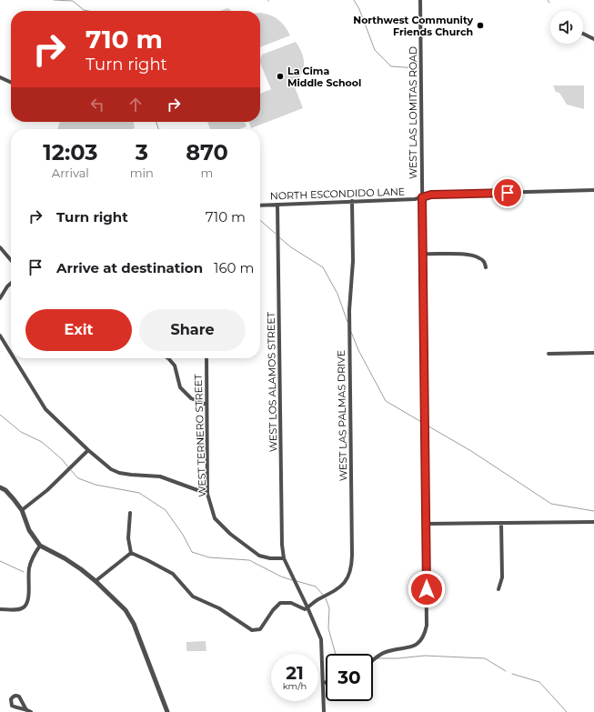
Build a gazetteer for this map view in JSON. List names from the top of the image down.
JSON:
{
  "streets": {
    "street": [
      "WEST LAS LOMITAS ROAD",
      "NORTH ESCONDIDO LANE",
      "WEST LOS ALAMOS STREET",
      "WEST LAS PALMAS DRIVE",
      "WEST TERNERO STREET"
    ]
  },
  "crossings": [
    ["WEST LAS LOMITAS ROAD", "NORTH ESCONDIDO LANE"],
    ["NORTH ESCONDIDO LANE", "WEST LOS ALAMOS STREET"],
    ["NORTH ESCONDIDO LANE", "WEST LAS PALMAS DRIVE"],
    ["WEST LOS ALAMOS STREET", "WEST TERNERO STREET"]
  ],
  "places": ["Northwest Community Friends Church", "La Cima Middle School"],
  "page": {
    "turn": ["710 m", "Turn right"],
    "eta": [
      "12:03",
      "Arrival",
      "3",
      "min",
      "870",
      "m"
    ],
    "list": [
      {
        "name": "Turn right",
        "value": "710 m"
      },
      {
        "name": "Arrive at destination",
        "value": "160 m"
      }
    ],
    "buttons": ["Exit", "Share"],
    "speed": "21 km/h",
    "limit": "30"
  }
}
